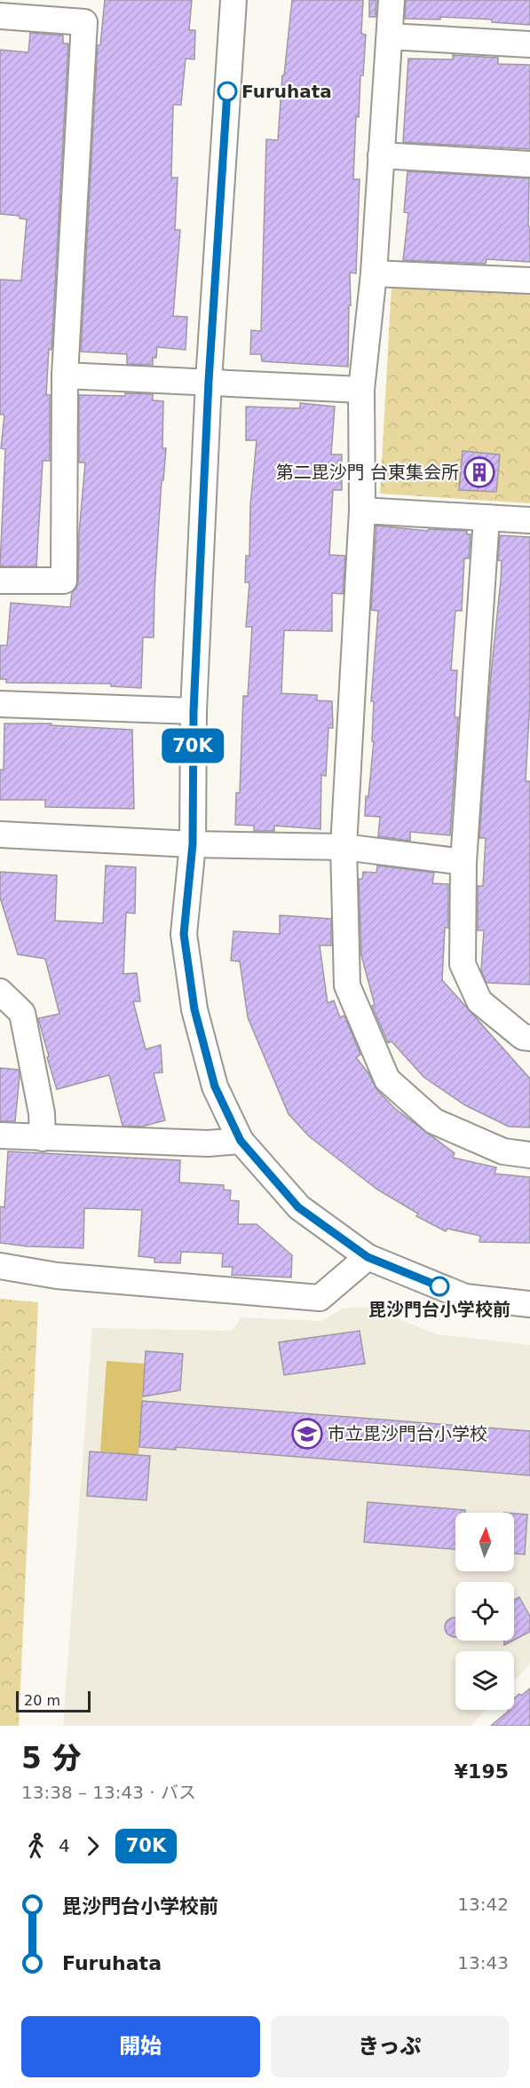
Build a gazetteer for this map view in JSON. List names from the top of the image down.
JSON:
{
  "places": {
    "other": ["Furuhata", "毘沙門台小学校前"],
    "building": ["第二毘沙門 台東集会所"],
    "school or university": ["市立毘沙門台小学校"]
  },
  "lines": ["bus line 70K"],
  "scale_bar": "20 m",
  "north": "top",
  "page": {
    "on_map": "70K",
    "scale": "20 m",
    "heading": ["5 分", "13:38 – 13:43 · バス", "¥195"],
    "legs": ["4", "70K"],
    "list": [
      {
        "name": "毘沙門台小学校前",
        "value": "13:42"
      },
      {
        "name": "Furuhata",
        "value": "13:43"
      }
    ],
    "buttons": ["開始", "きっぷ"]
  }
}
